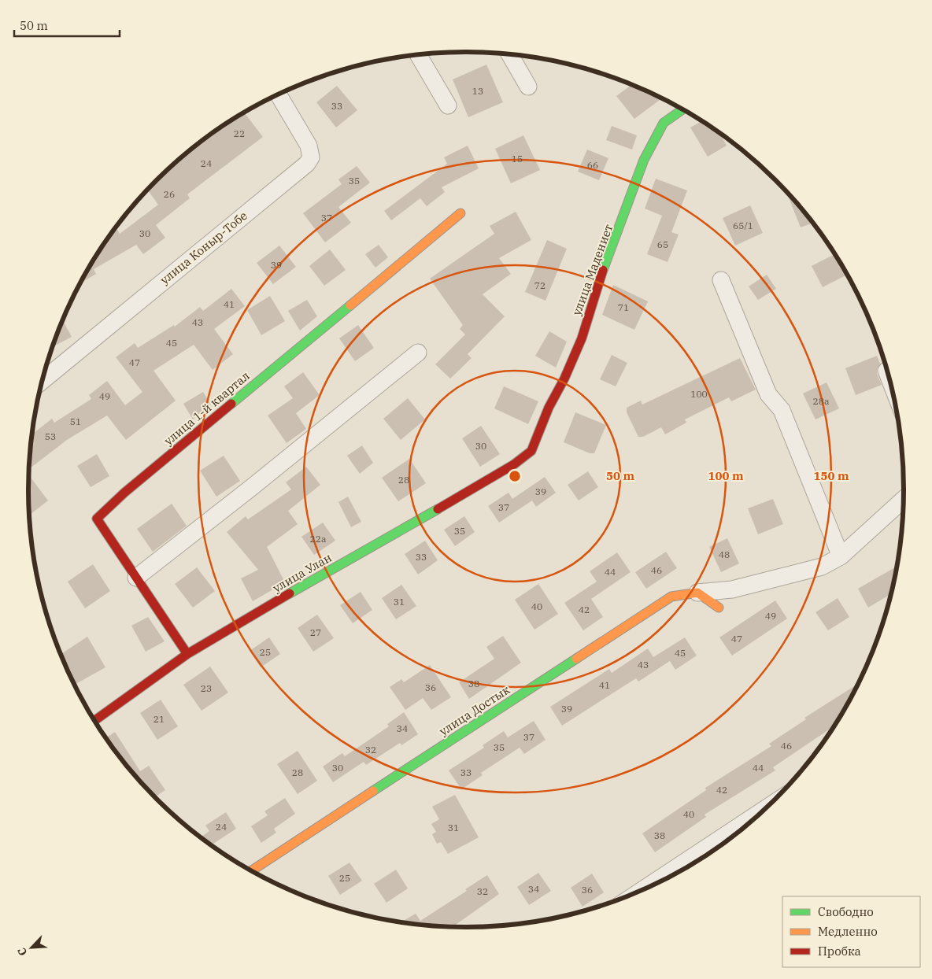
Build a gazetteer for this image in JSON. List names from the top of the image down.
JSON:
{
  "streets": {
    "street": [
      "улица Коныр-Тобе",
      "улица Мадениет",
      "улица 1-й квартал",
      "улица Улан",
      "улица Достык"
    ]
  },
  "crossings": [
    ["улица Мадениет", "улица Улан"],
    ["улица 1-й квартал", "улица Улан"]
  ],
  "house_numbers": [
    "13",
    "33",
    "22",
    "15",
    "24",
    "66",
    "35",
    "26",
    "37",
    "65/1",
    "30",
    "65",
    "39",
    "72",
    "41",
    "71",
    "43",
    "45",
    "47",
    "100",
    "49",
    "28а",
    "51",
    "53",
    "30",
    "28",
    "39",
    "37",
    "35",
    "22а",
    "48",
    "33",
    "46",
    "44",
    "31",
    "40",
    "42",
    "49",
    "27",
    "47",
    "25",
    "45",
    "43",
    "38",
    "41",
    "36",
    "23",
    "39",
    "21",
    "34",
    "37",
    "46",
    "35",
    "32",
    "30",
    "44",
    "28",
    "33",
    "42",
    "40",
    "24",
    "31",
    "38",
    "25",
    "34",
    "36",
    "32"
  ],
  "legend": ["Свободно", "Медленно", "Пробка"],
  "scale_bar": "50 m",
  "north": "bottom left",
  "rings": ["50 m", "100 m", "150 m"]
}
